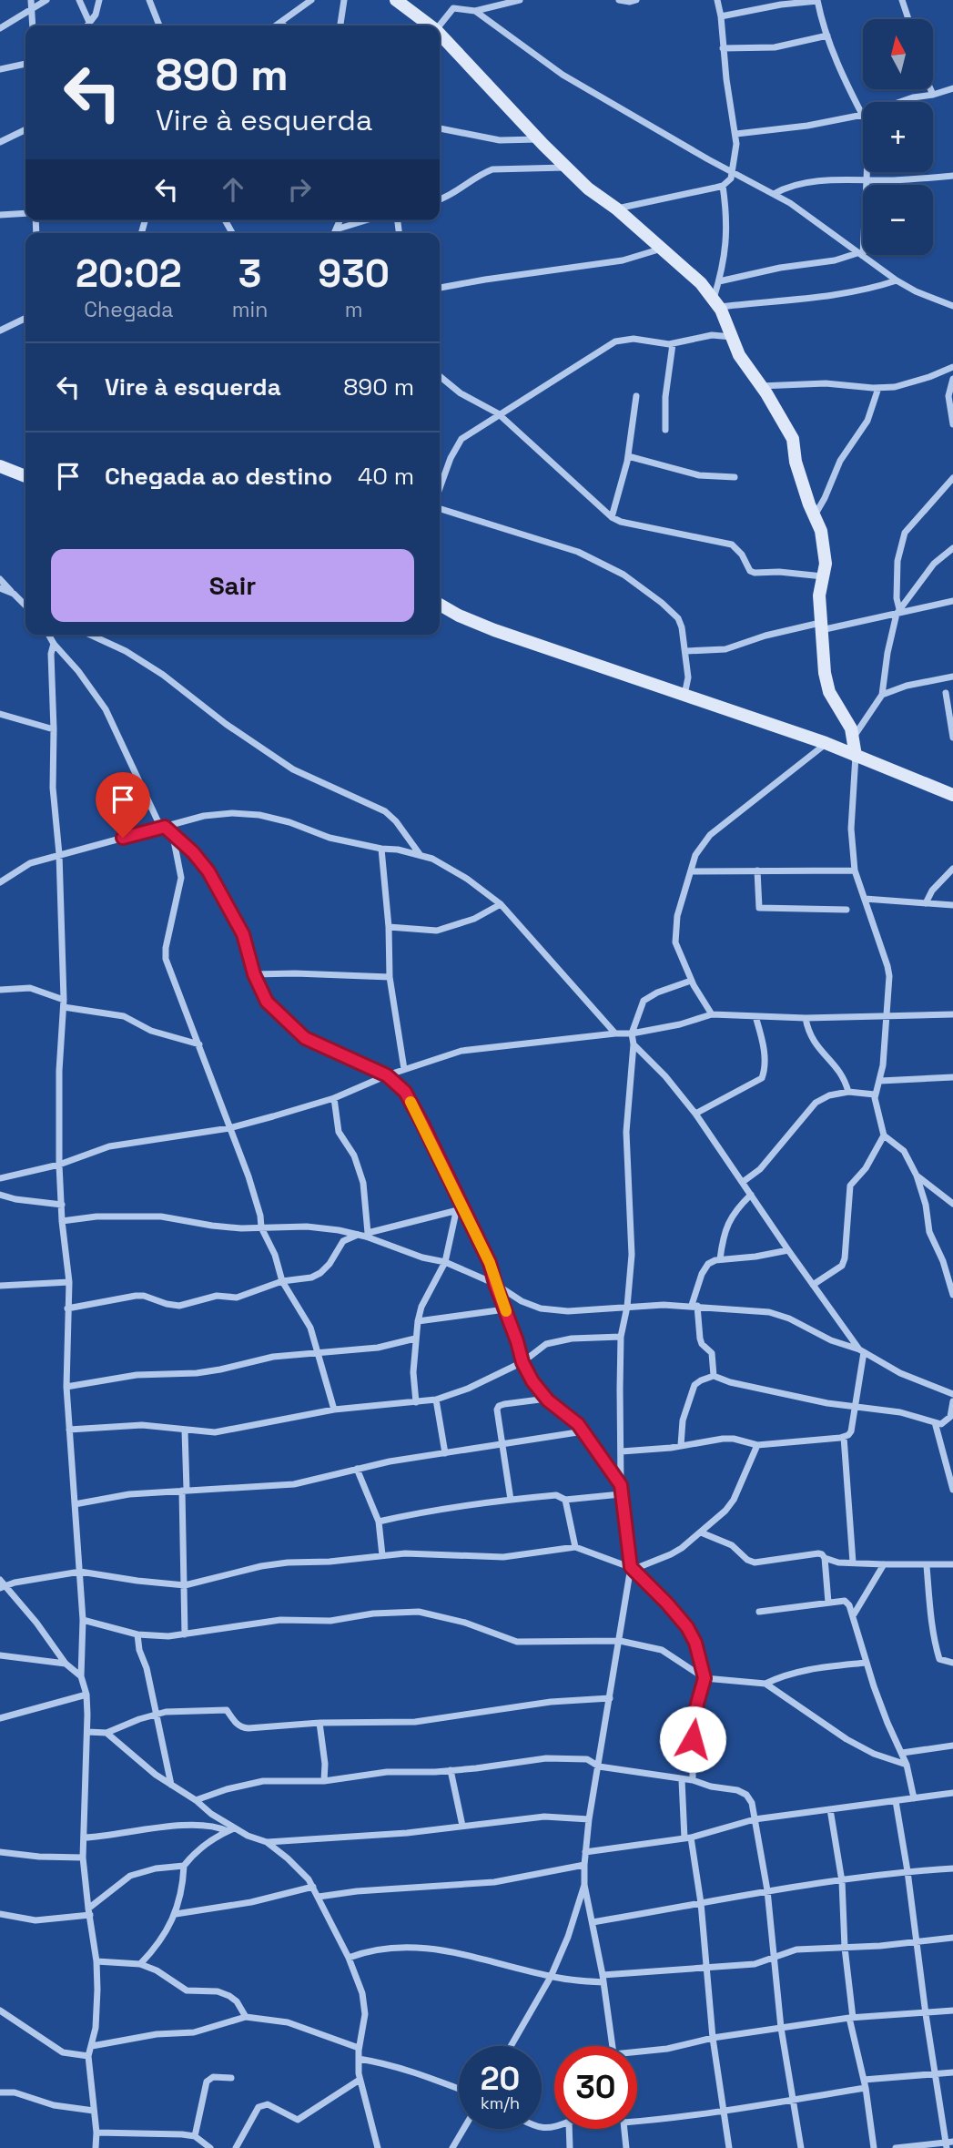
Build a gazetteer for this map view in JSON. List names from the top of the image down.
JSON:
{
  "north": "top",
  "page": {
    "map_buttons": ["+", "−"],
    "turn": ["890 m", "Vire à esquerda"],
    "eta": [
      "20:02",
      "Chegada",
      "3",
      "min",
      "930",
      "m"
    ],
    "list": [
      {
        "name": "Vire à esquerda",
        "value": "890 m"
      },
      {
        "name": "Chegada ao destino",
        "value": "40 m"
      }
    ],
    "buttons": "Sair",
    "speed": "20 km/h",
    "limit": "30"
  }
}
